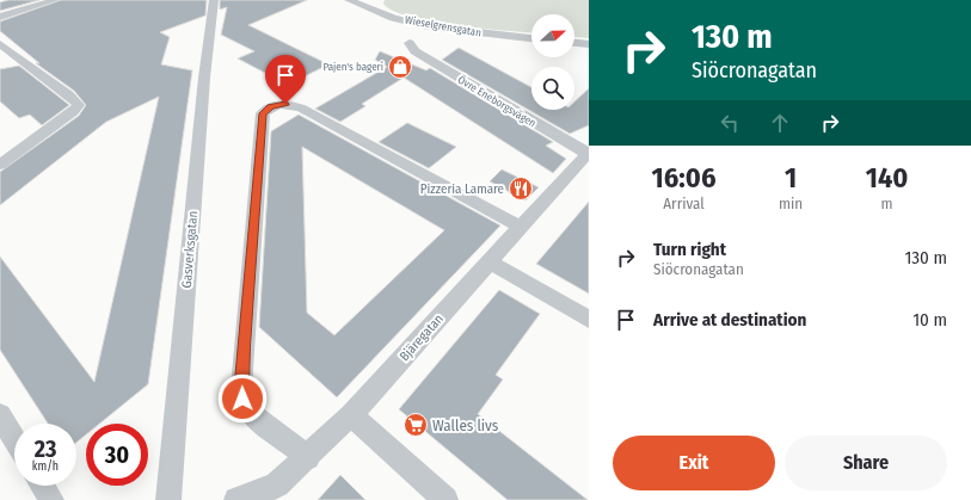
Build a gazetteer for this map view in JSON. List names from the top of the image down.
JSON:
{
  "streets": {
    "street": [
      "Wieselgrensgatan",
      "Övre Eneborgsvägen",
      "Gasverksgatan",
      "Bjäregatan"
    ]
  },
  "crossings": [
    ["Övre Eneborgsvägen", "Bjäregatan"]
  ],
  "places": {
    "shop": ["Pajen's bageri"],
    "restaurant": ["Pizzeria Lamare"],
    "supermarket": ["Walles livs"]
  },
  "north": "right",
  "page": {
    "turn": ["130 m", "Siöcronagatan"],
    "eta": [
      "16:06",
      "Arrival",
      "1",
      "min",
      "140",
      "m"
    ],
    "list": [
      {
        "name": "Turn right",
        "note": "Siöcronagatan",
        "value": "130 m"
      },
      {
        "name": "Arrive at destination",
        "value": "10 m"
      }
    ],
    "speed": "23 km/h",
    "limit": "30",
    "buttons": ["Exit", "Share"]
  }
}
